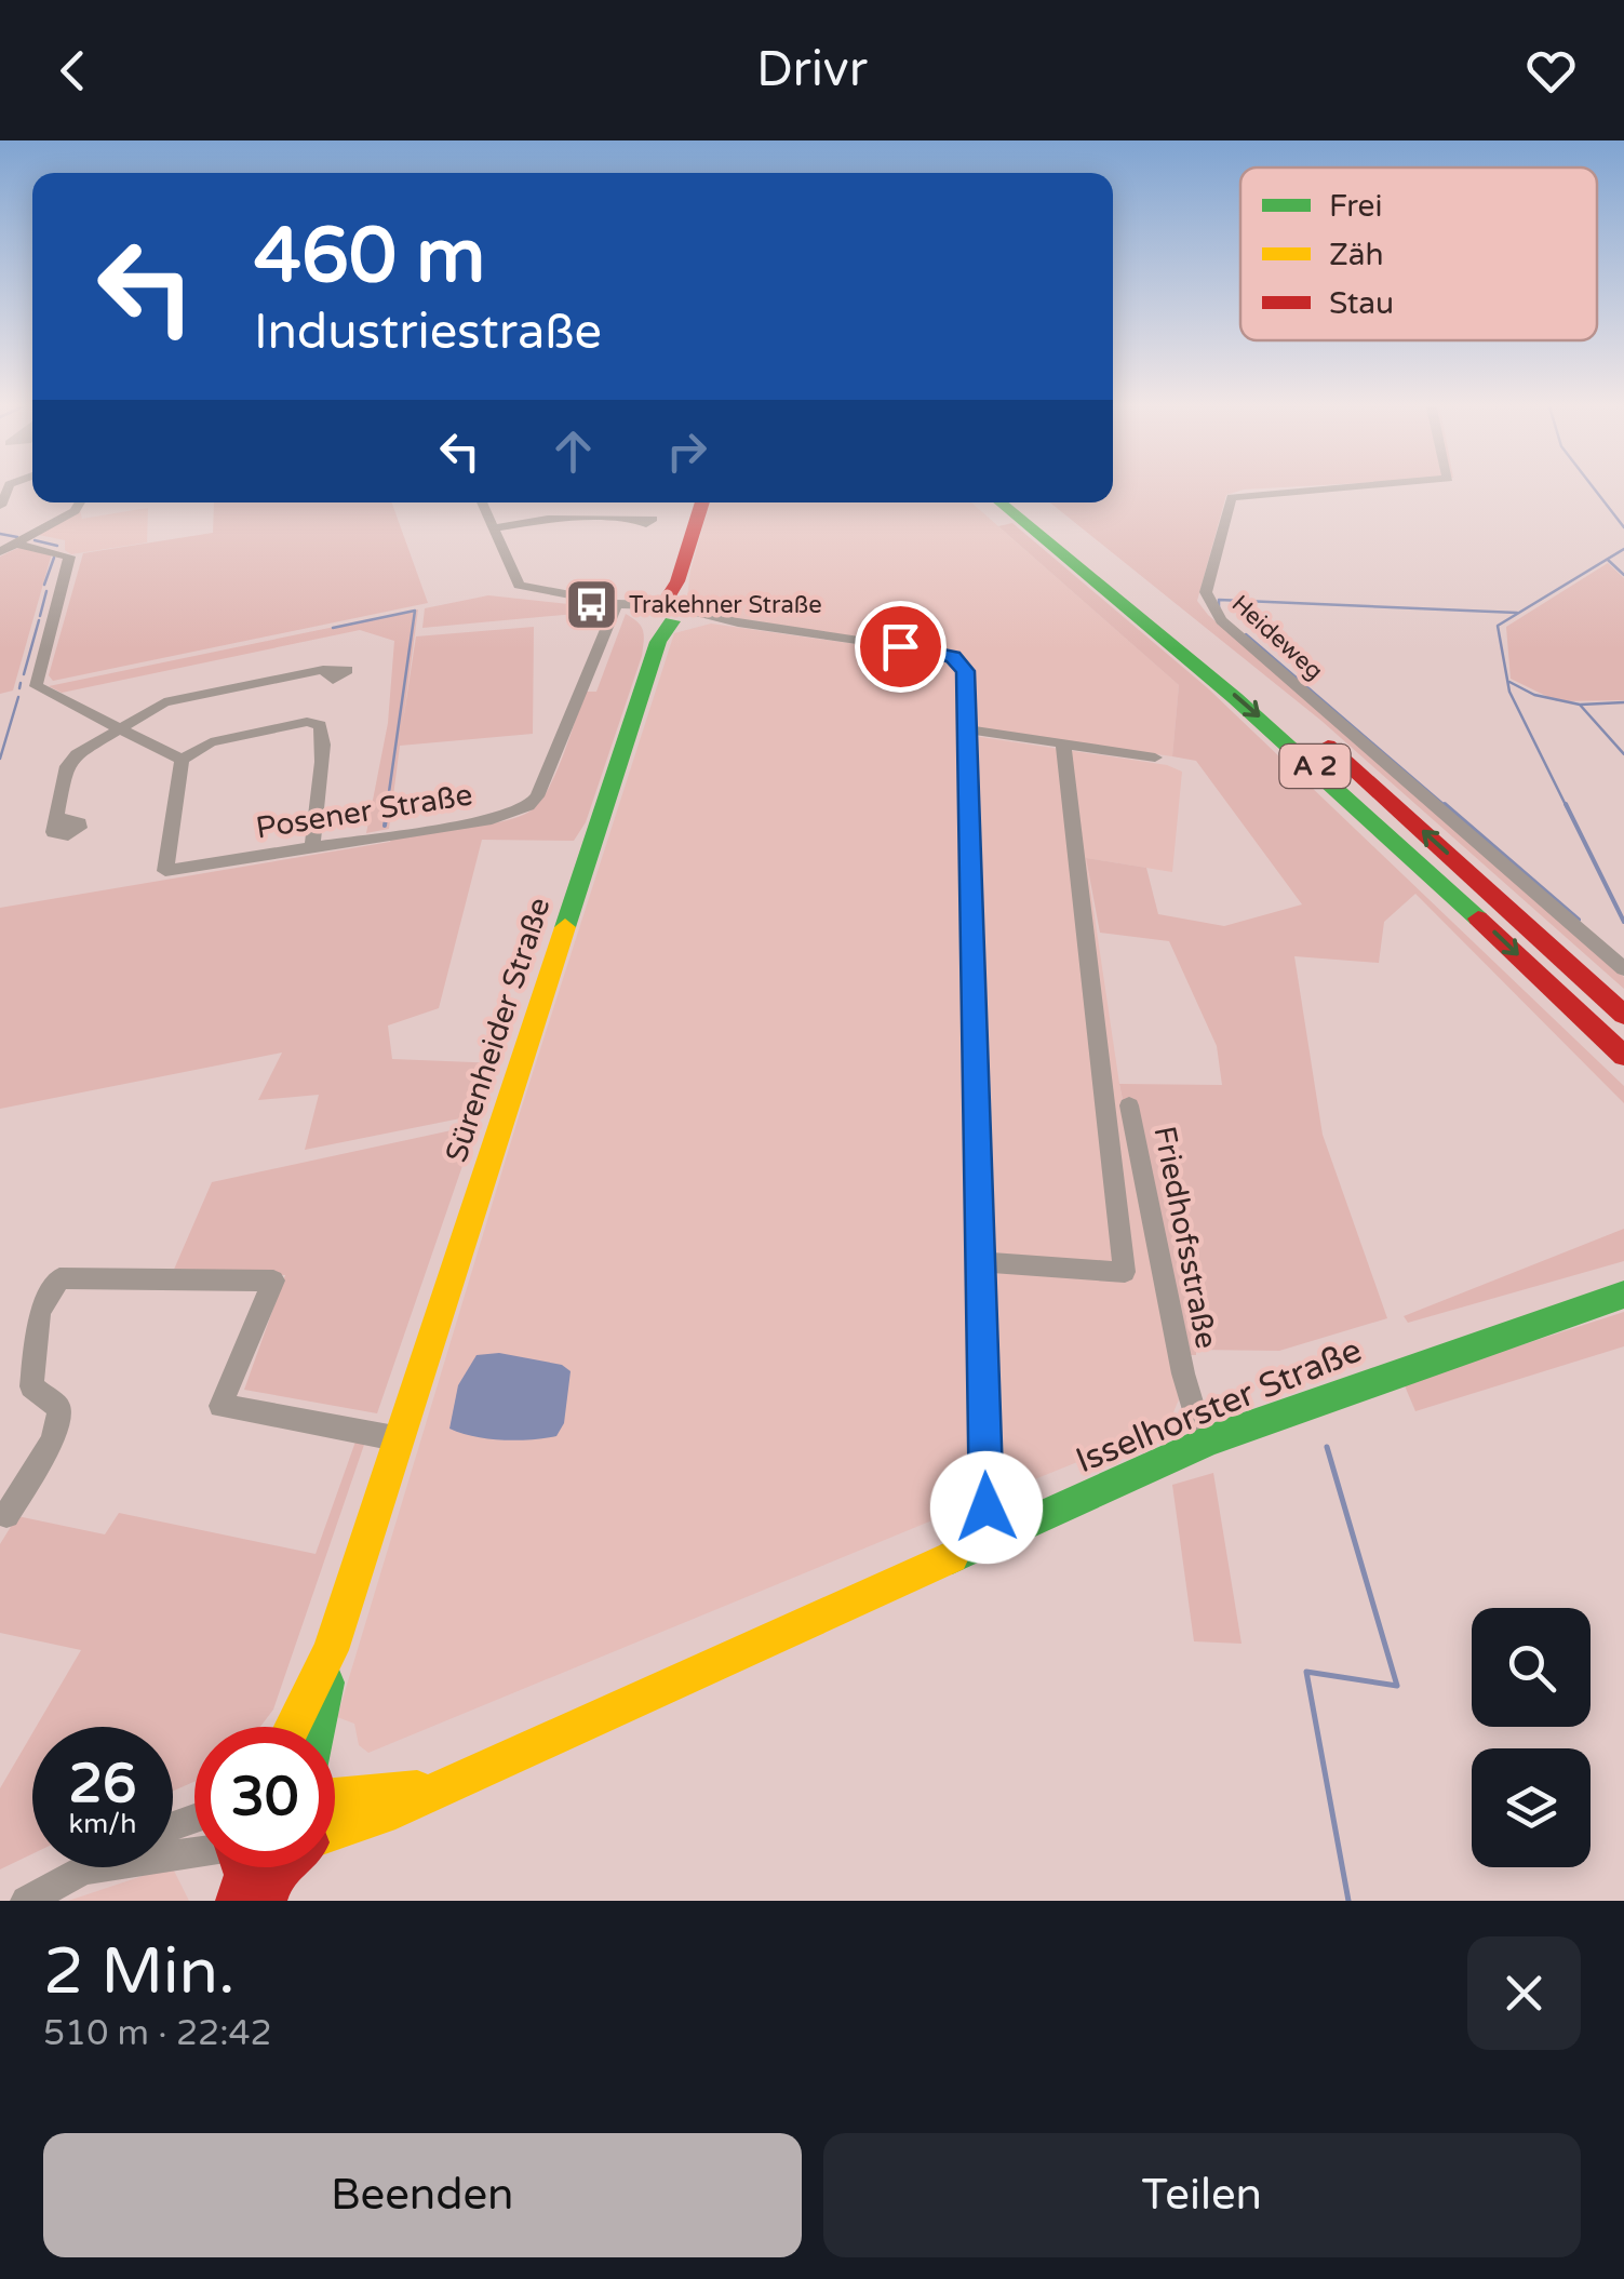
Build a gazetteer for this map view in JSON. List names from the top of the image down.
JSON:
{
  "streets": {
    "main road": ["A 2", "Sürenheider Straße", "Isselhorster Straße"],
    "street": ["Heideweg", "Posener Straße", "Friedhofsstraße"]
  },
  "crossings": [
    ["Friedhofsstraße", "Isselhorster Straße"]
  ],
  "places": {
    "bus stop": ["Trakehner Straße"]
  },
  "legend": ["Frei", "Zäh", "Stau"],
  "page": {
    "header": "Drivr",
    "turn": ["460 m", "Industriestraße"],
    "speed": "26 km/h",
    "limit": "30",
    "heading": ["2 Min.", "510 m · 22:42"],
    "buttons": ["Beenden", "Teilen"]
  }
}
